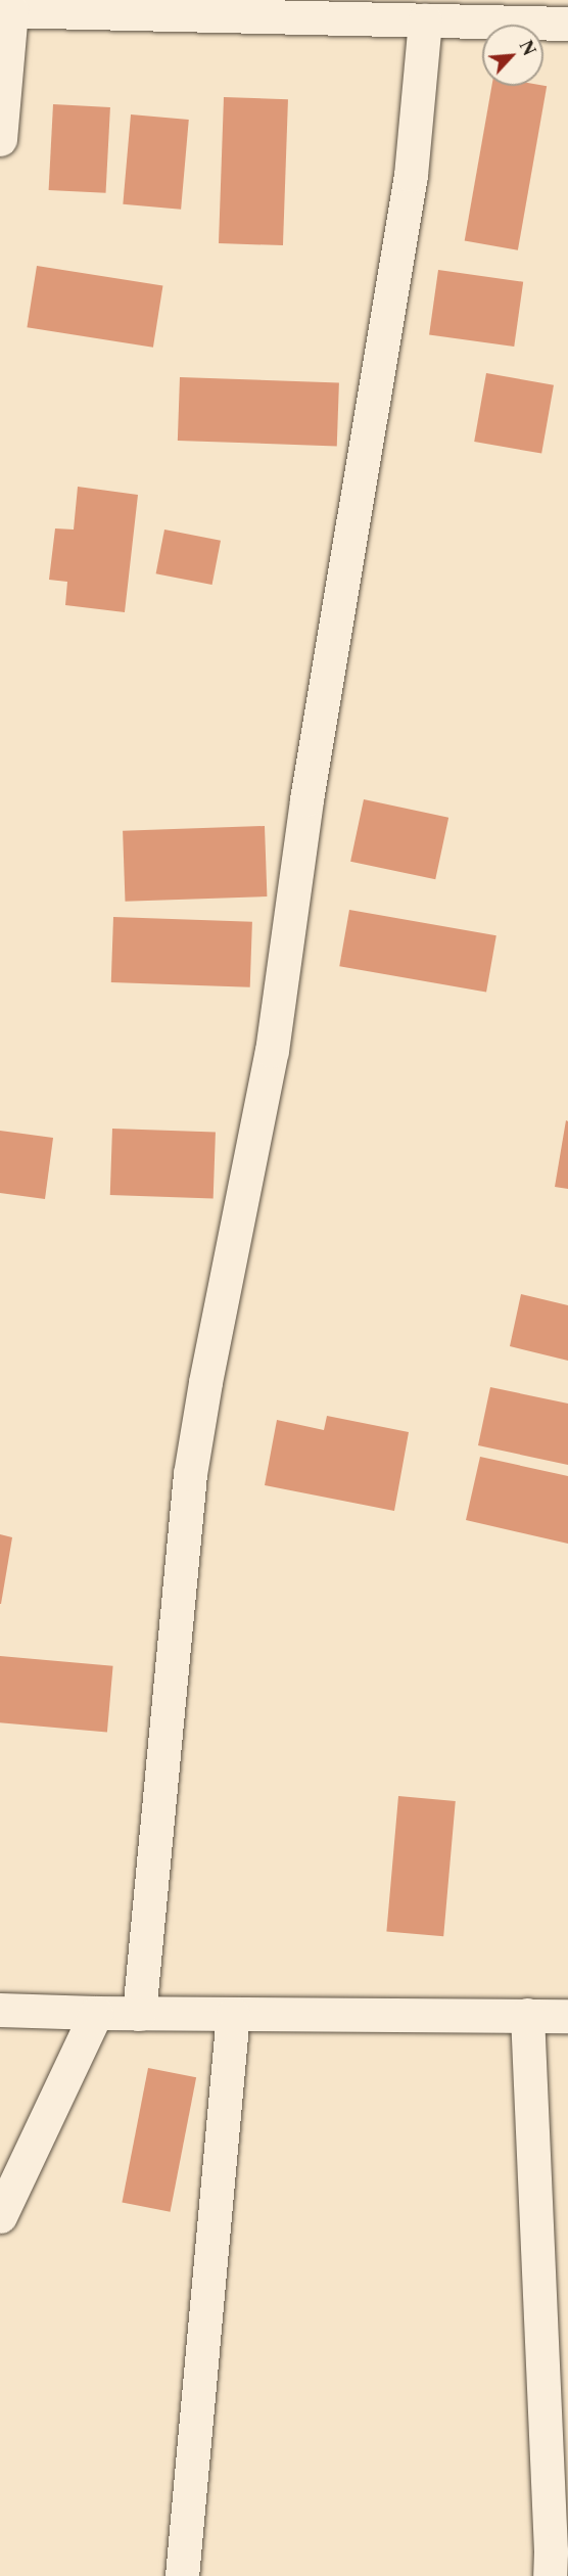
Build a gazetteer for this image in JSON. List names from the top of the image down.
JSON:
{
  "north": "top right"
}
